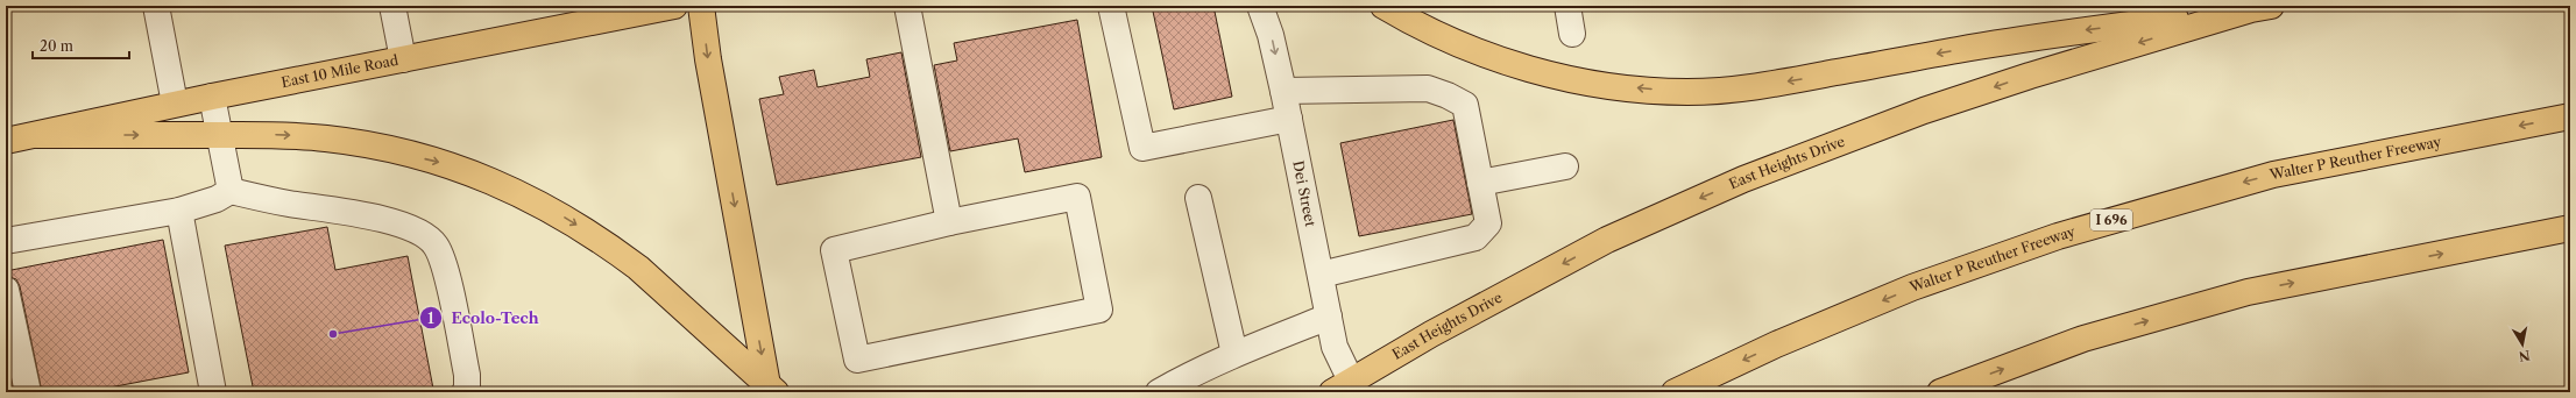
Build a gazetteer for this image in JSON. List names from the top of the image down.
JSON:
{
  "streets": {
    "main road": [
      "East 10 Mile Road",
      "Walter P Reuther Freeway",
      "East Heights Drive",
      "I 696"
    ],
    "street": ["Dei Street"]
  },
  "crossings": [
    ["East Heights Drive", "Dei Street"]
  ],
  "places": ["Ecolo-Tech"],
  "scale_bar": "20 m",
  "north": "bottom"
}
